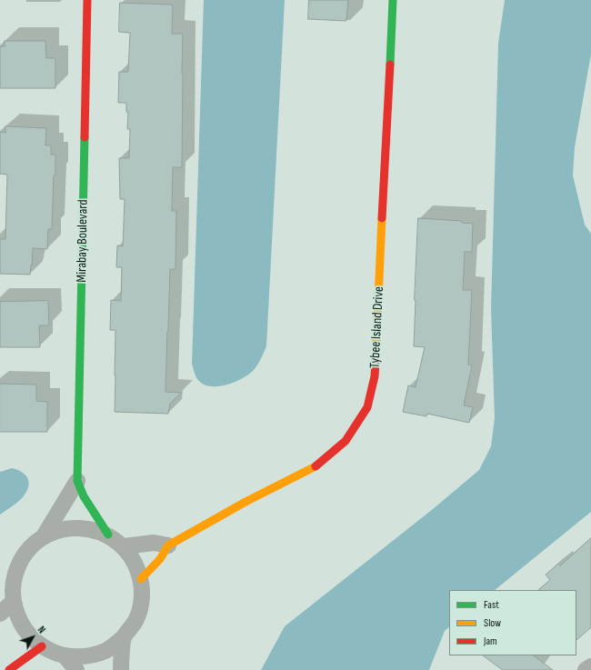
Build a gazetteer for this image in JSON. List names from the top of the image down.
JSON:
{
  "streets": {
    "street": ["Mirabay Boulevard", "Tybee Island Drive"]
  },
  "crossings": [
    ["Mirabay Boulevard", "Tybee Island Drive"]
  ],
  "legend": ["Fast", "Slow", "Jam"],
  "north": "top right"
}
